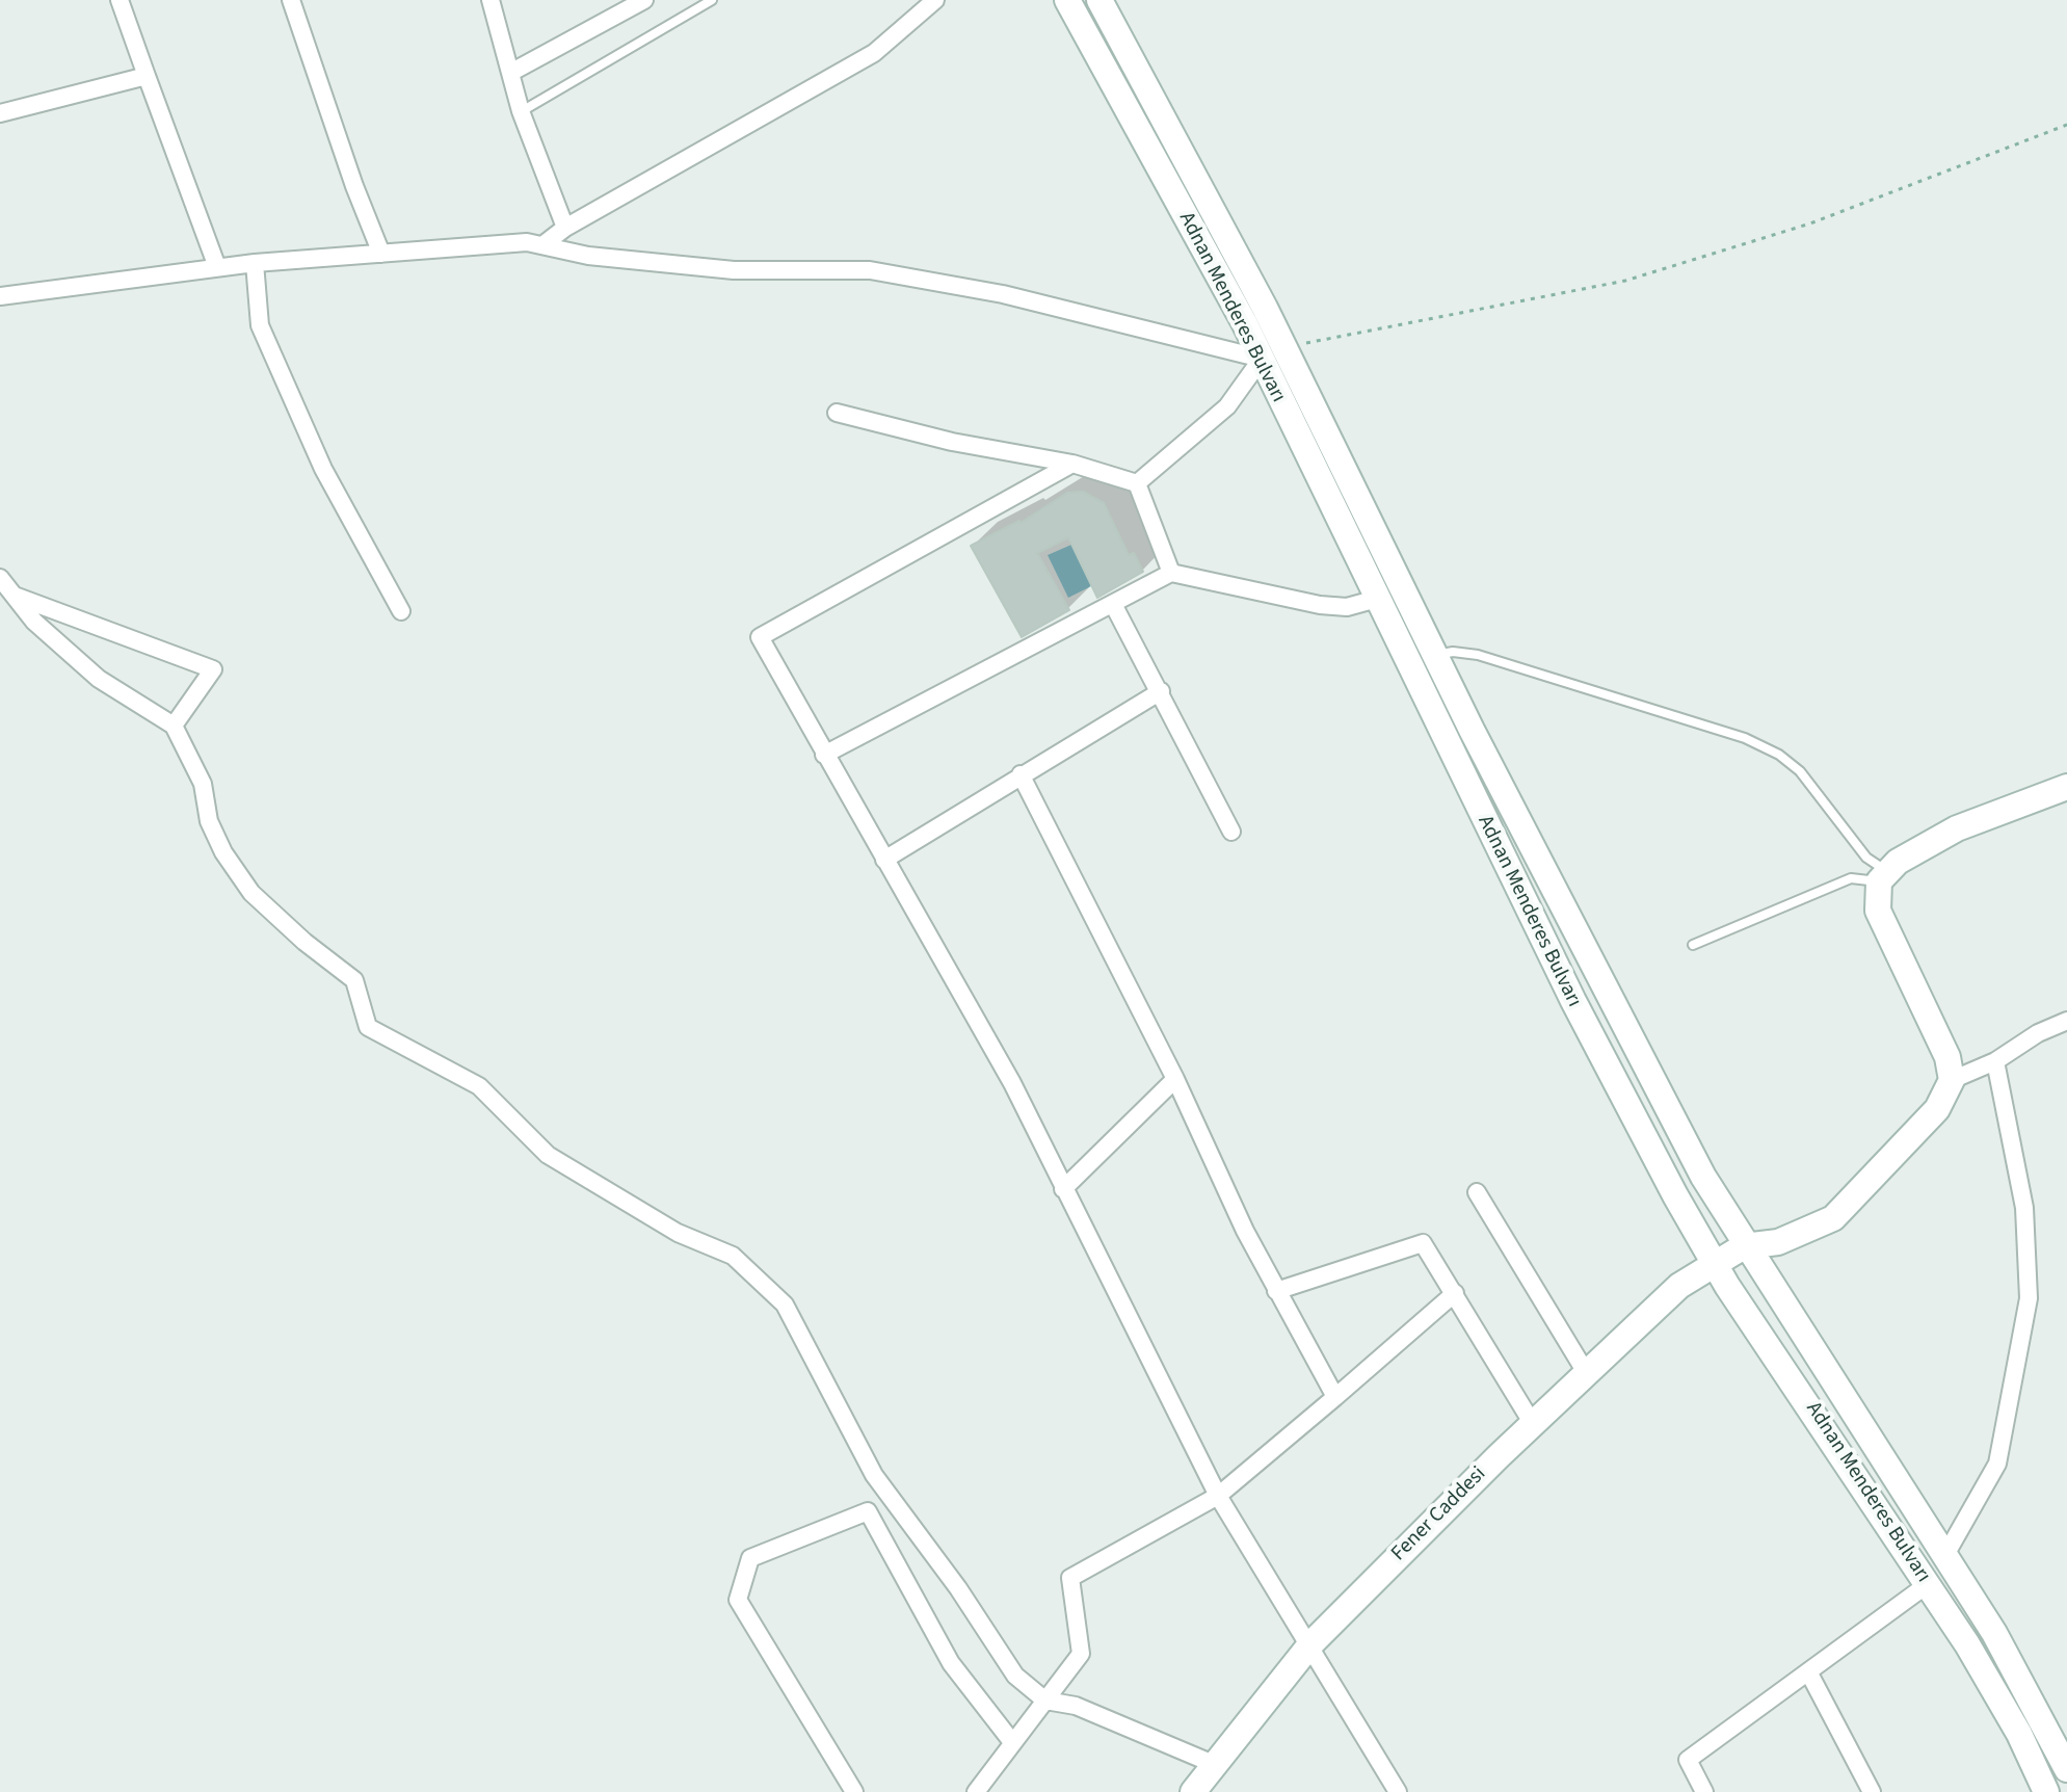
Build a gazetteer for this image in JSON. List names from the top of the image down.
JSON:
{
  "streets": {
    "main road": ["Adnan Menderes Bulvarı", "Fener Caddesi"]
  },
  "crossings": [
    ["Adnan Menderes Bulvarı", "Fener Caddesi"]
  ]
}
